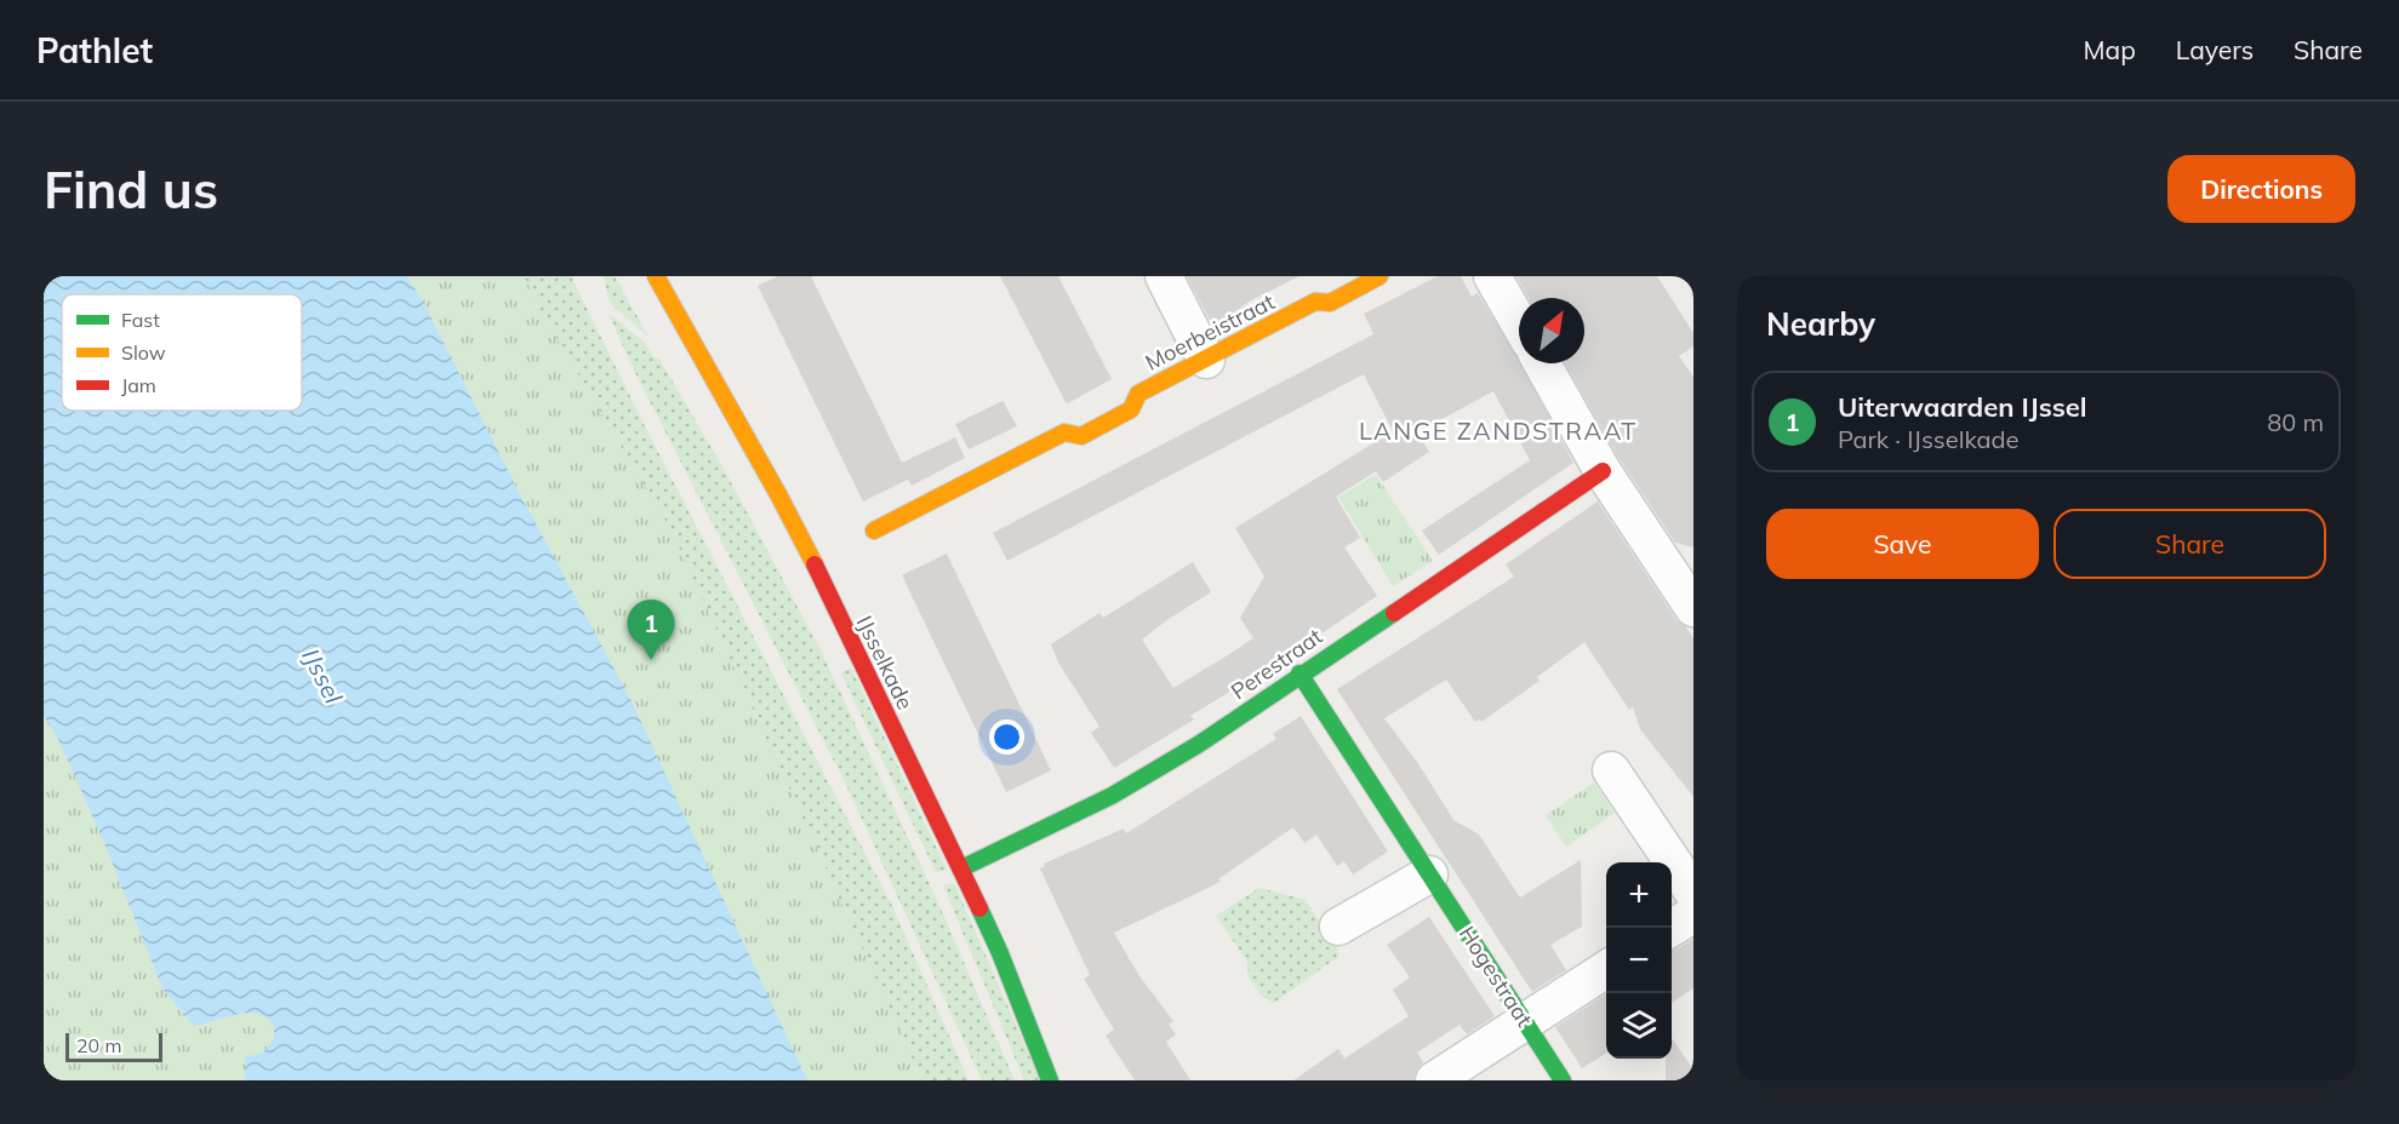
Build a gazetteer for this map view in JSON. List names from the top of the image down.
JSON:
{
  "streets": {
    "street": [
      "Moerbeistraat",
      "IJsselkade",
      "Perestraat",
      "Hogestraat"
    ]
  },
  "crossings": [
    ["IJsselkade", "Perestraat"],
    ["Perestraat", "Hogestraat"]
  ],
  "districts": ["LANGE ZANDSTRAAT"],
  "water": ["IJssel"],
  "legend": ["Fast", "Slow", "Jam"],
  "scale_bar": "20 m",
  "north": "top right",
  "page": {
    "header": "Pathlet",
    "nav": ["Map", "Layers", "Share"],
    "buttons": [
      "Directions",
      ["Save", "Share"]
    ],
    "title": "Find us",
    "heading": "Nearby",
    "list": [
      {
        "mark": "1",
        "name": "Uiterwaarden IJssel",
        "note": "Park · IJsselkade",
        "value": "80 m"
      }
    ],
    "pins": "1",
    "map_buttons": ["+", "−"],
    "scale": "20 m"
  }
}
